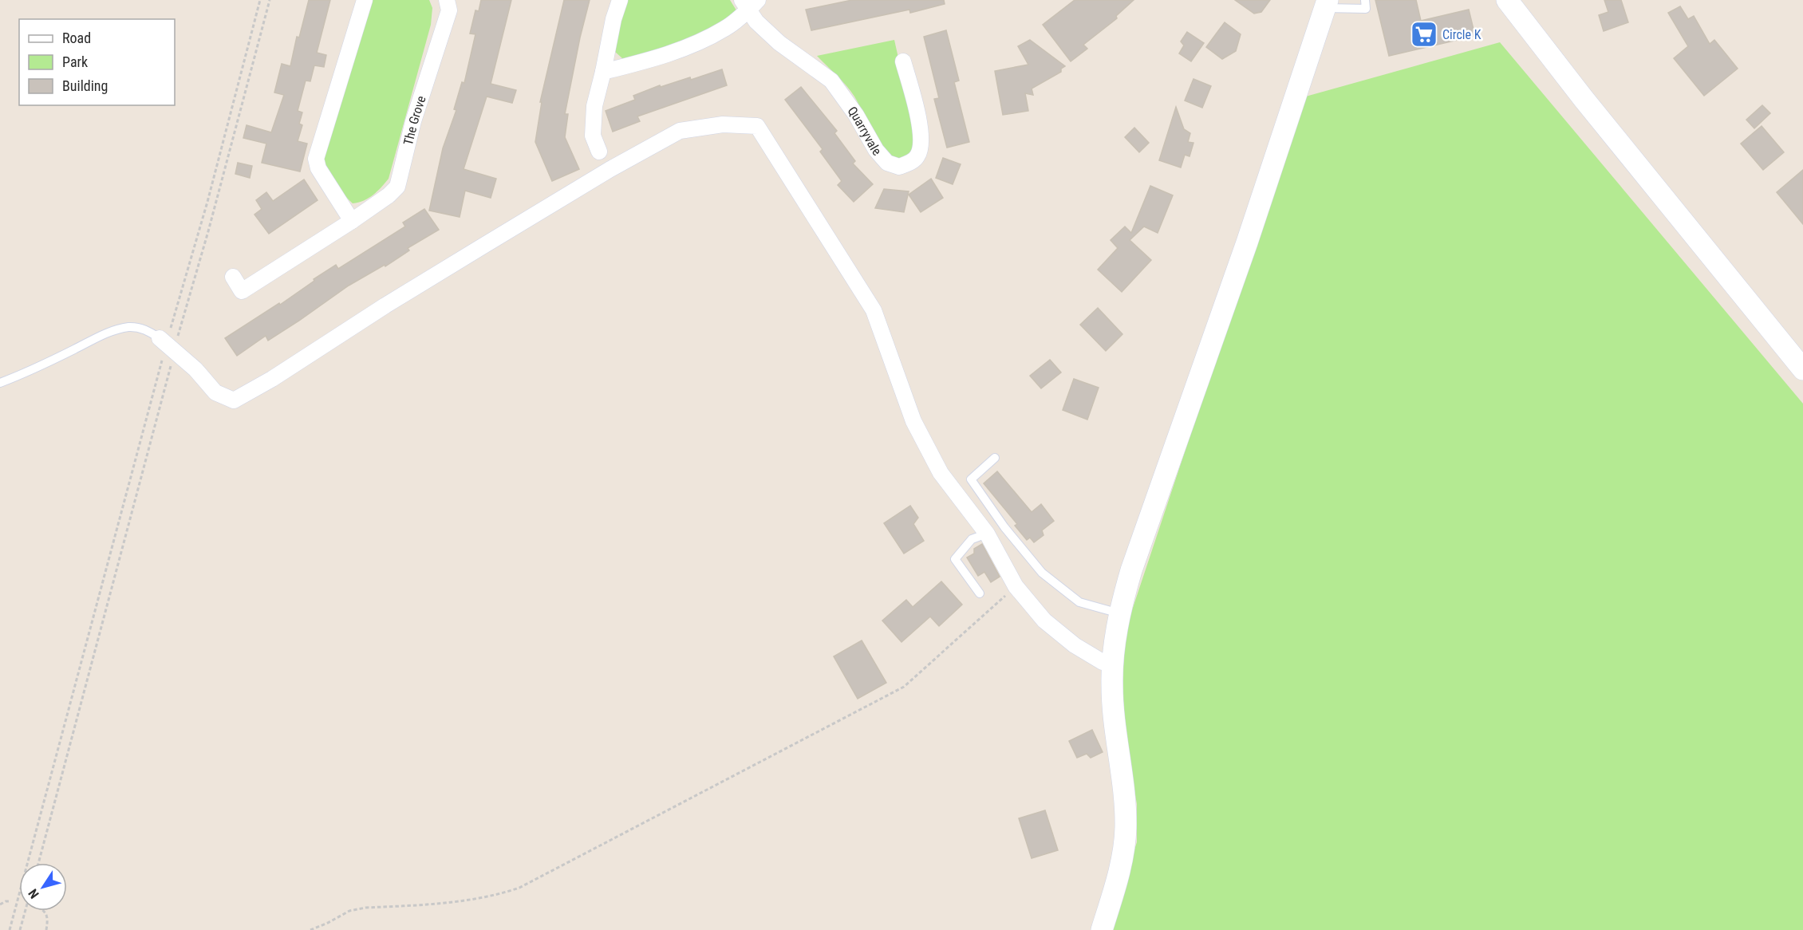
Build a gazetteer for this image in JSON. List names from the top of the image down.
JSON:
{
  "streets": {
    "street": ["The Grove", "Quarryvale"]
  },
  "places": {
    "supermarket": ["Circle K"]
  },
  "legend": ["Road", "Park", "Building"],
  "north": "bottom left"
}
